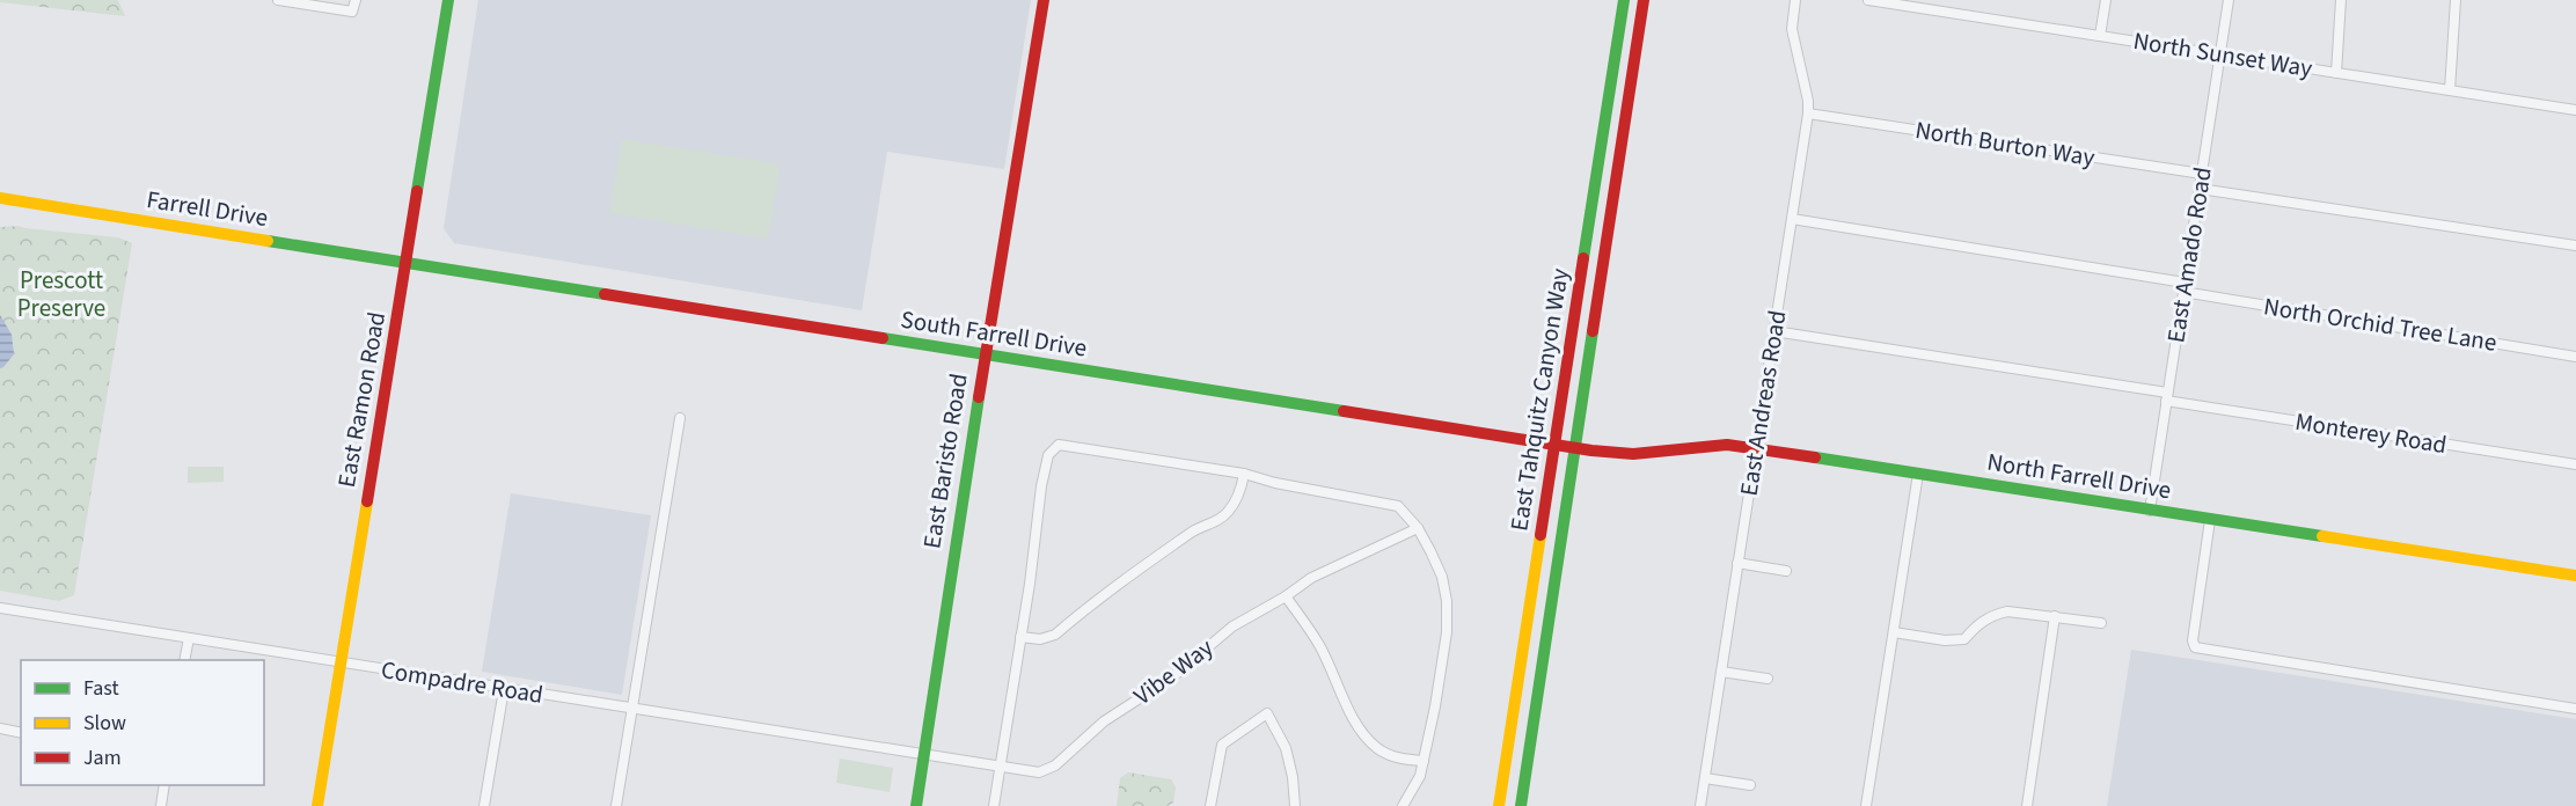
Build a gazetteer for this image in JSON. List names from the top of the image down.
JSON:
{
  "streets": {
    "street": [
      "North Sunset Way",
      "North Burton Way",
      "Farrell Drive",
      "East Amado Road",
      "North Orchid Tree Lane",
      "South Farrell Drive",
      "East Ramon Road",
      "East Tahquitz Canyon Way",
      "East Andreas Road",
      "Monterey Road",
      "East Baristo Road",
      "North Farrell Drive",
      "Vibe Way",
      "Compadre Road"
    ]
  },
  "crossings": [
    ["North Sunset Way", "East Amado Road"],
    ["North Burton Way", "East Amado Road"],
    ["North Burton Way", "East Andreas Road"],
    ["Farrell Drive", "South Farrell Drive"],
    ["Farrell Drive", "East Ramon Road"],
    ["East Amado Road", "North Orchid Tree Lane"],
    ["East Amado Road", "Monterey Road"],
    ["East Amado Road", "North Farrell Drive"],
    ["North Orchid Tree Lane", "East Andreas Road"],
    ["South Farrell Drive", "East Ramon Road"],
    ["South Farrell Drive", "East Tahquitz Canyon Way"],
    ["South Farrell Drive", "East Baristo Road"],
    ["South Farrell Drive", "North Farrell Drive"],
    ["East Ramon Road", "Compadre Road"],
    ["East Tahquitz Canyon Way", "North Farrell Drive"],
    ["East Andreas Road", "Monterey Road"],
    ["East Andreas Road", "North Farrell Drive"],
    ["East Baristo Road", "Vibe Way"],
    ["East Baristo Road", "Compadre Road"],
    ["Vibe Way", "Compadre Road"]
  ],
  "parks": ["Prescott Preserve"],
  "legend": ["Fast", "Slow", "Jam"]
}
